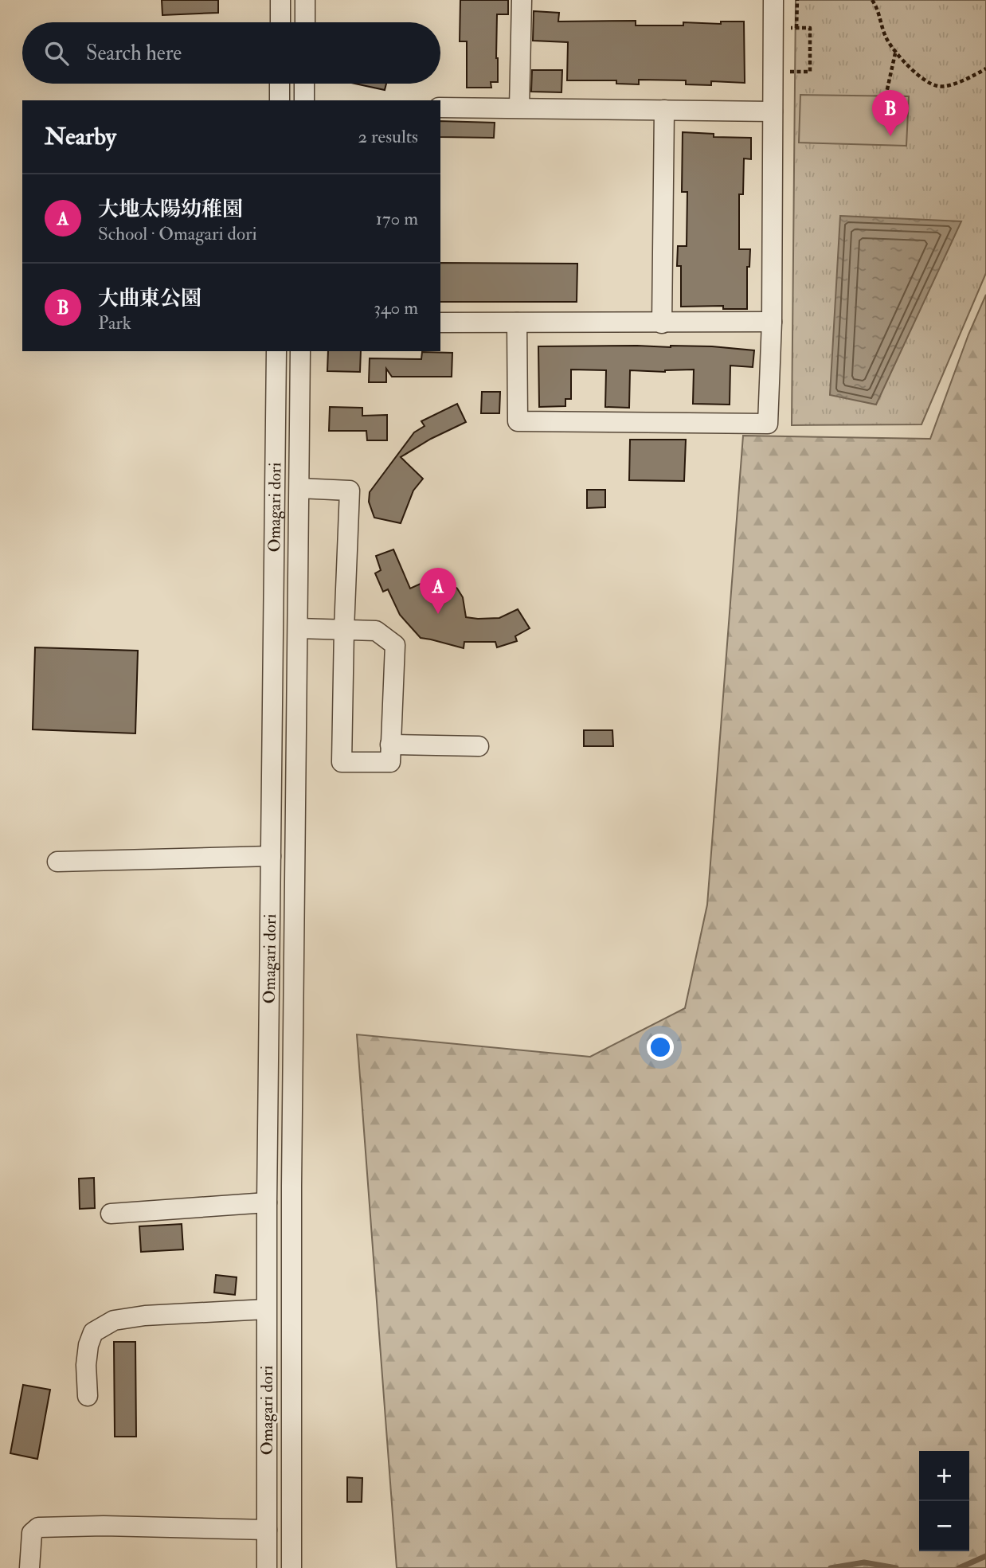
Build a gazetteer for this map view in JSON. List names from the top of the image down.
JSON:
{
  "streets": {
    "street": ["Omagari dori"]
  },
  "page": {
    "search": "Search here",
    "pins": ["B", "A"],
    "heading": ["Nearby", "2 results"],
    "list": [
      {
        "mark": "A",
        "name": "大地太陽幼稚園",
        "note": "School · Omagari dori",
        "value": "170 m"
      },
      {
        "mark": "B",
        "name": "大曲東公園",
        "note": "Park",
        "value": "340 m"
      }
    ],
    "map_buttons": ["+", "−"]
  }
}
